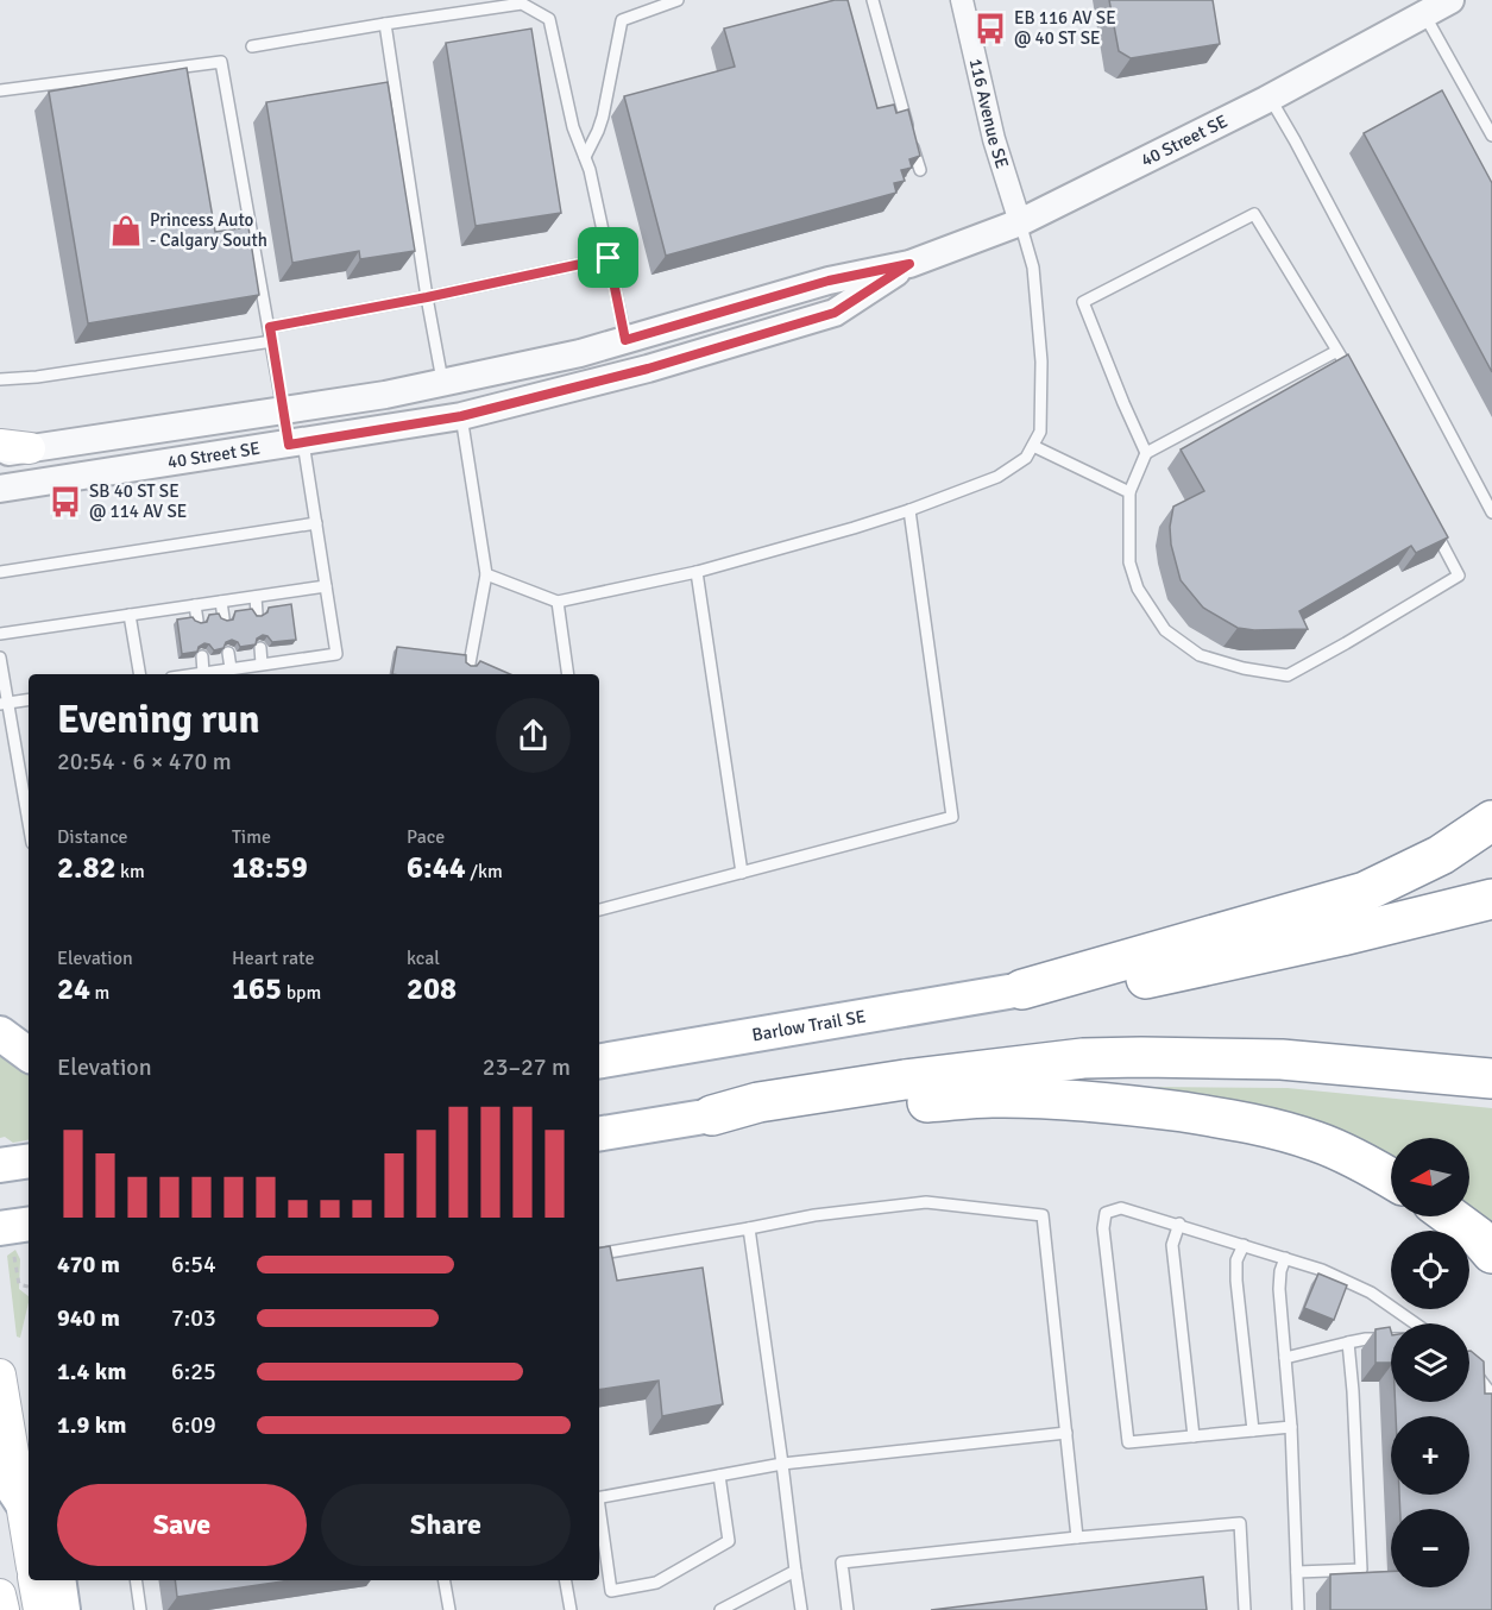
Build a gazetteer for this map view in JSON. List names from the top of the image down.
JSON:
{
  "streets": {
    "main road": ["Barlow Trail SE"],
    "street": ["116 Avenue SE", "40 Street SE"]
  },
  "crossings": [
    ["116 Avenue SE", "40 Street SE"]
  ],
  "places": {
    "bus stop": ["EB 116 AV SE @ 40 ST SE", "SB 40 ST SE @ 114 AV SE"],
    "shop": ["Princess Auto - Calgary South"]
  },
  "north": "left",
  "page": {
    "heading": ["Evening run", "20:54 · 6 × 470 m"],
    "stats": [
      ["Distance", "2.82 km"],
      ["Time", "18:59"],
      ["Pace", "6:44 /km"],
      ["Elevation", "24 m"],
      ["Heart rate", "165 bpm"],
      ["kcal", "208"]
    ],
    "chart": ["Elevation", "23–27 m"],
    "map_buttons": ["+", "−"],
    "list": [
      {
        "name": "470 m",
        "note": "6:54"
      },
      {
        "name": "940 m",
        "note": "7:03"
      },
      {
        "name": "1.4 km",
        "note": "6:25"
      },
      {
        "name": "1.9 km",
        "note": "6:09"
      }
    ],
    "buttons": ["Save", "Share"]
  }
}
